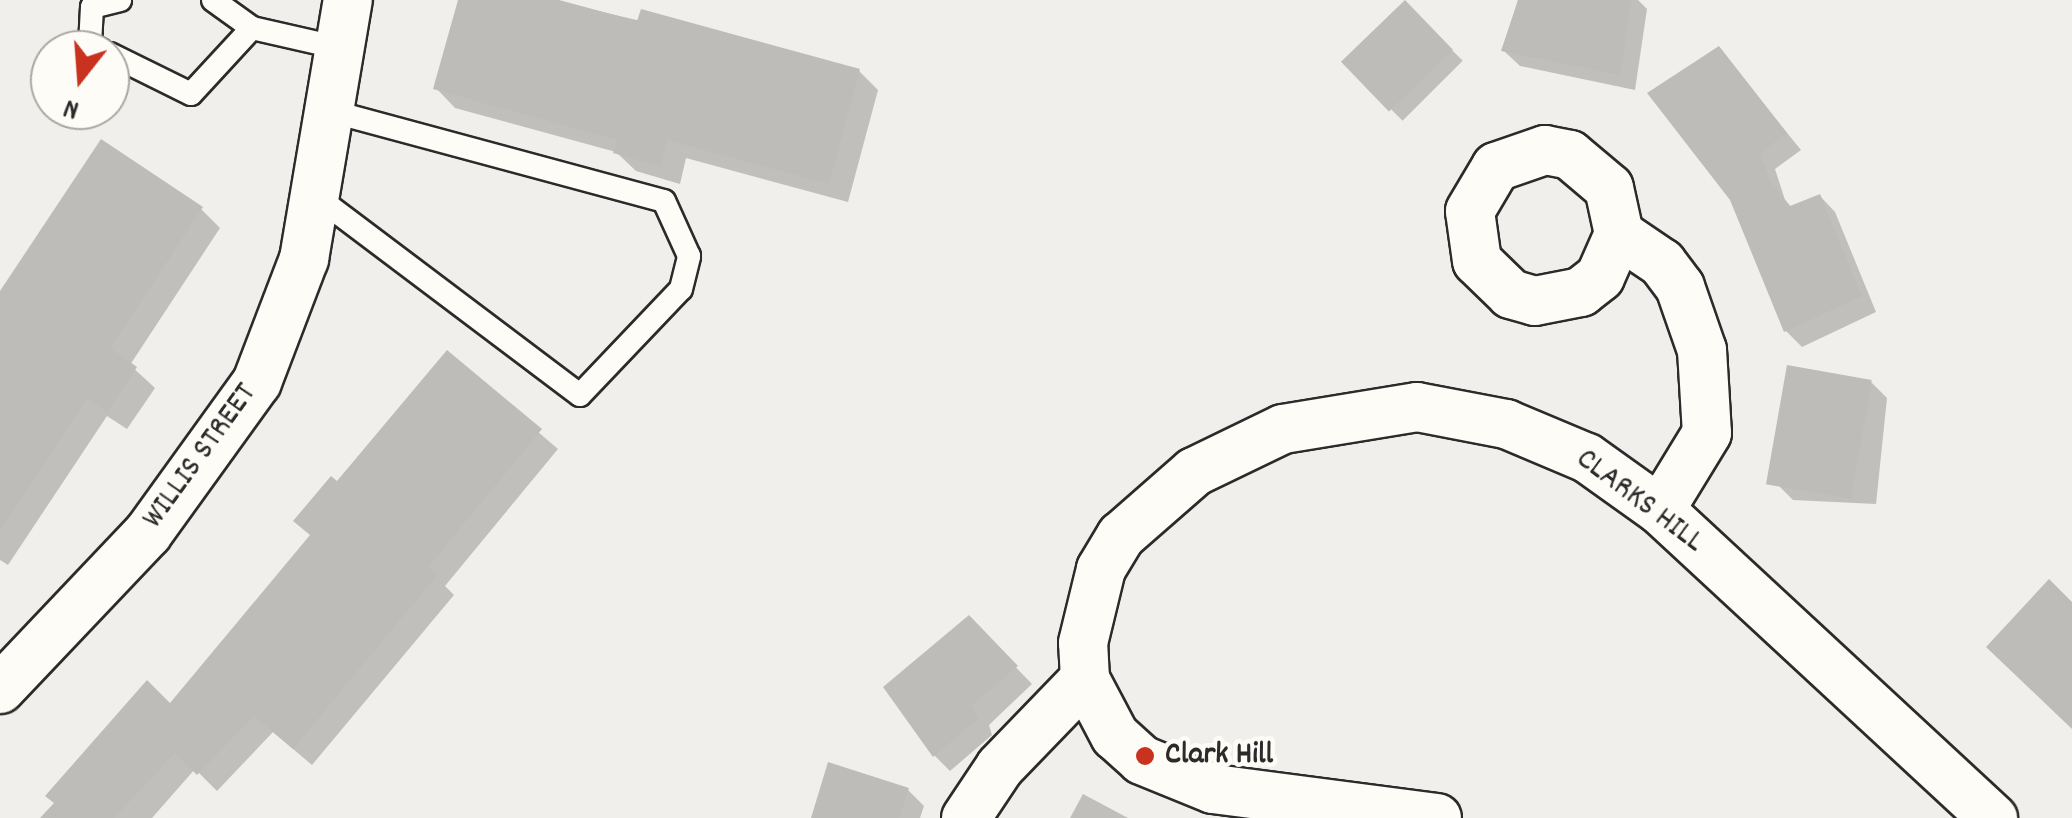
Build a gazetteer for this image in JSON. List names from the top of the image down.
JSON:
{
  "streets": {
    "street": ["WILLIS STREET", "CLARKS HILL"]
  },
  "places": ["Clark Hill"],
  "north": "bottom"
}
